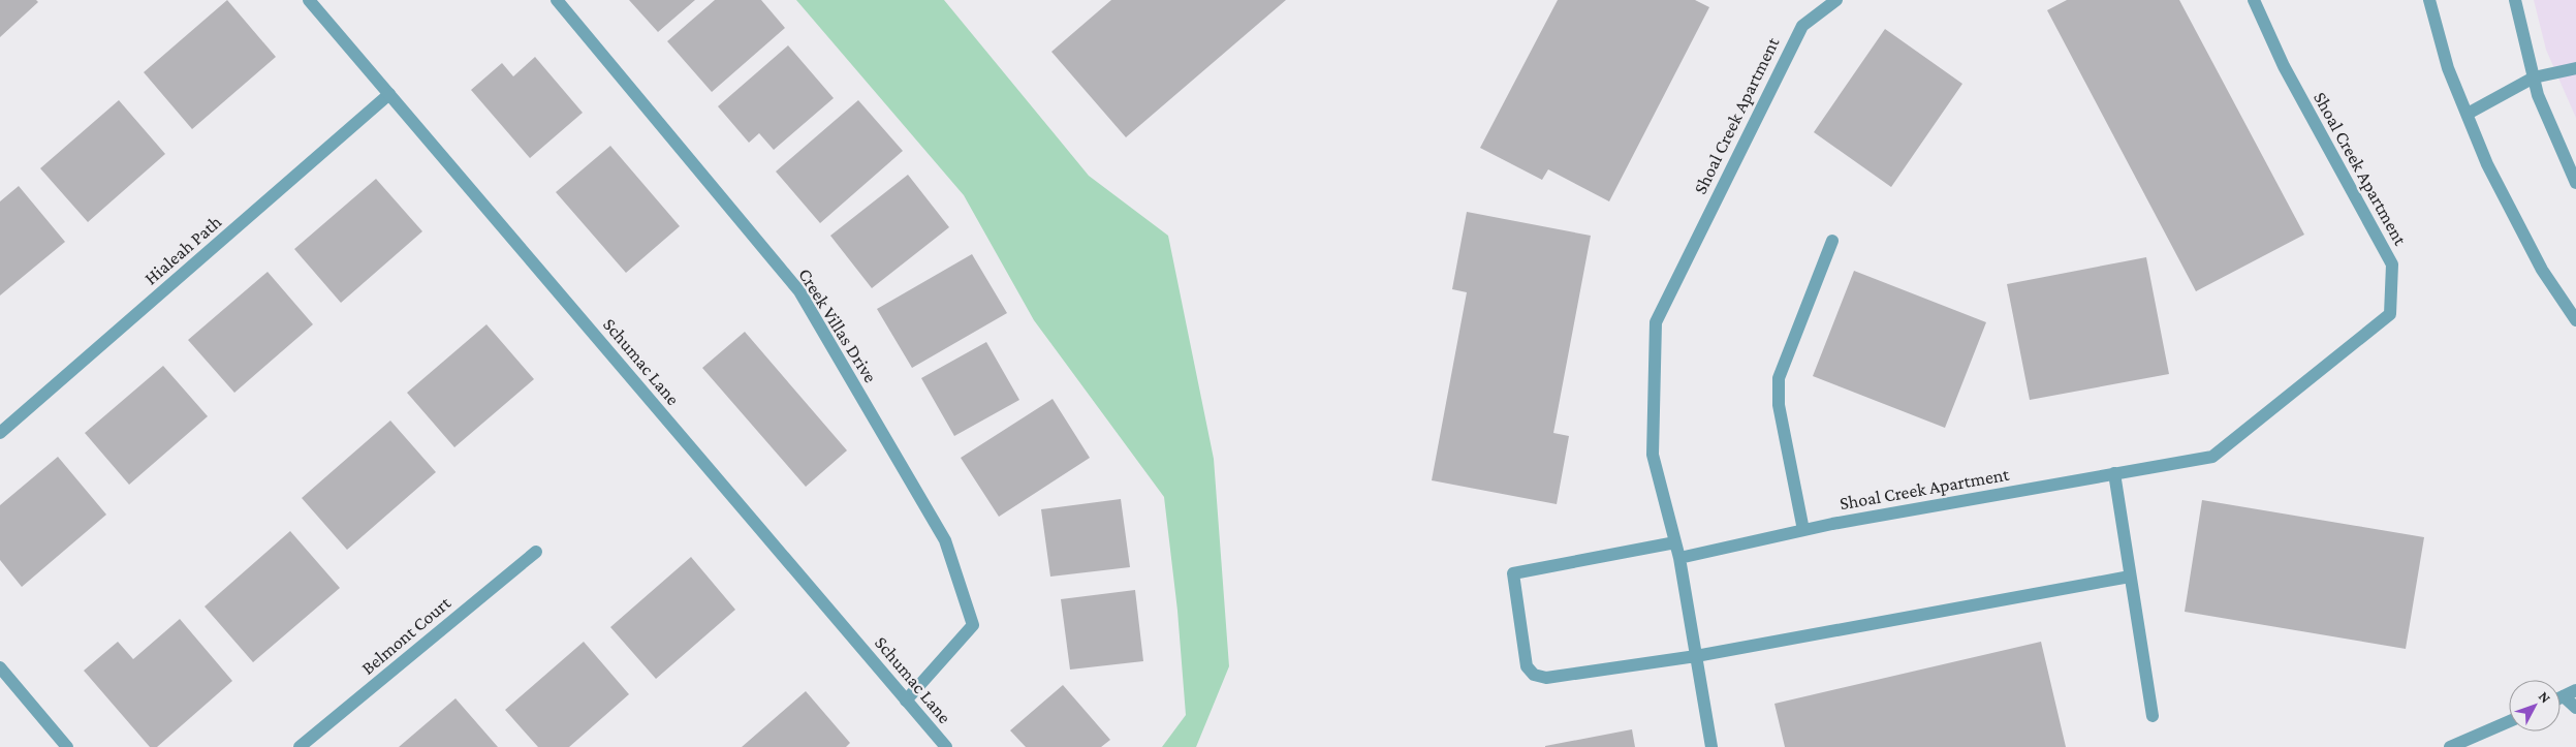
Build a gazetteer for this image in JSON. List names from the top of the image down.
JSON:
{
  "streets": {
    "street": [
      "Shoal Creek Apartment",
      "Hialeah Path",
      "Creek Villas Drive",
      "Schumac Lane",
      "Belmont Court"
    ]
  },
  "crossings": [
    ["Hialeah Path", "Schumac Lane"],
    ["Creek Villas Drive", "Schumac Lane"]
  ],
  "north": "top right"
}
